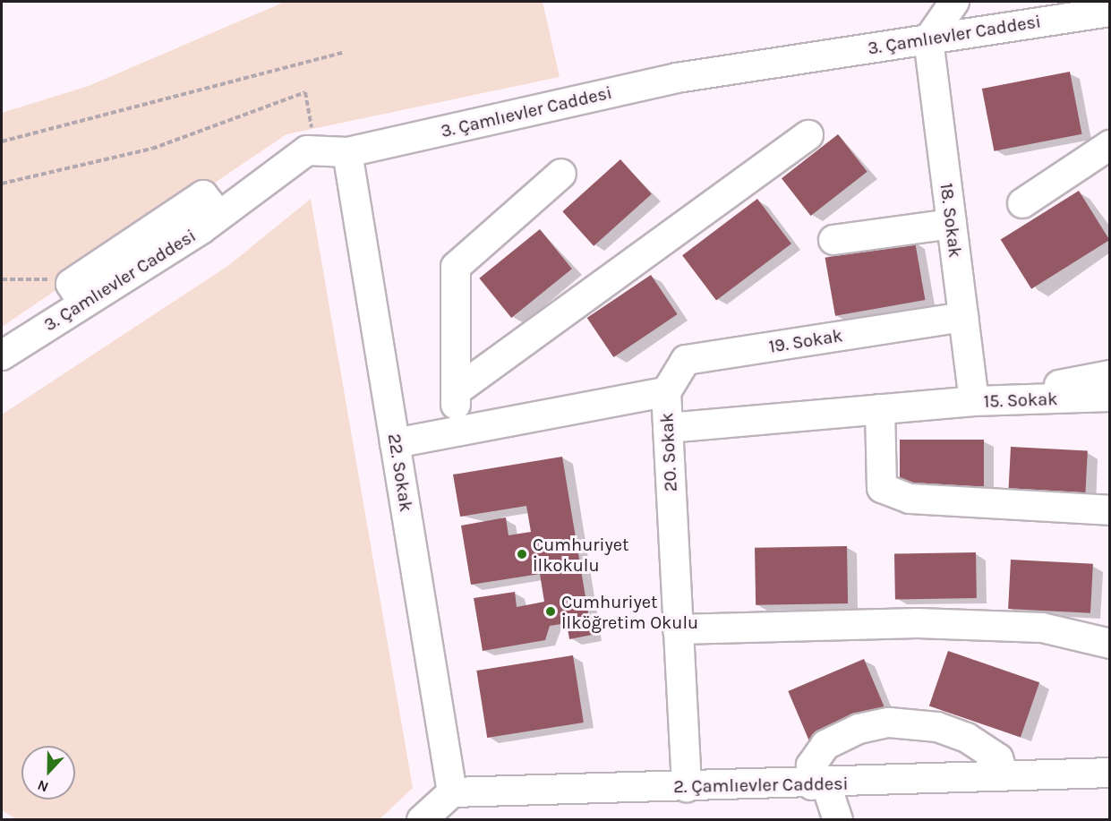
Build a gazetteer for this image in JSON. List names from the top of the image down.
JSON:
{
  "streets": {
    "street": [
      "3. Çamlıevler Caddesi",
      "18. Sokak",
      "19. Sokak",
      "15. Sokak",
      "20. Sokak",
      "22. Sokak",
      "2. Çamlıevler Caddesi"
    ]
  },
  "crossings": [
    ["3. Çamlıevler Caddesi", "18. Sokak"],
    ["3. Çamlıevler Caddesi", "22. Sokak"],
    ["18. Sokak", "19. Sokak"],
    ["18. Sokak", "15. Sokak"],
    ["19. Sokak", "20. Sokak"],
    ["20. Sokak", "22. Sokak"],
    ["20. Sokak", "2. Çamlıevler Caddesi"],
    ["22. Sokak", "2. Çamlıevler Caddesi"]
  ],
  "places": ["Cumhuriyet İlkokulu", "Cumhuriyet İlköğretim Okulu"],
  "north": "bottom"
}
